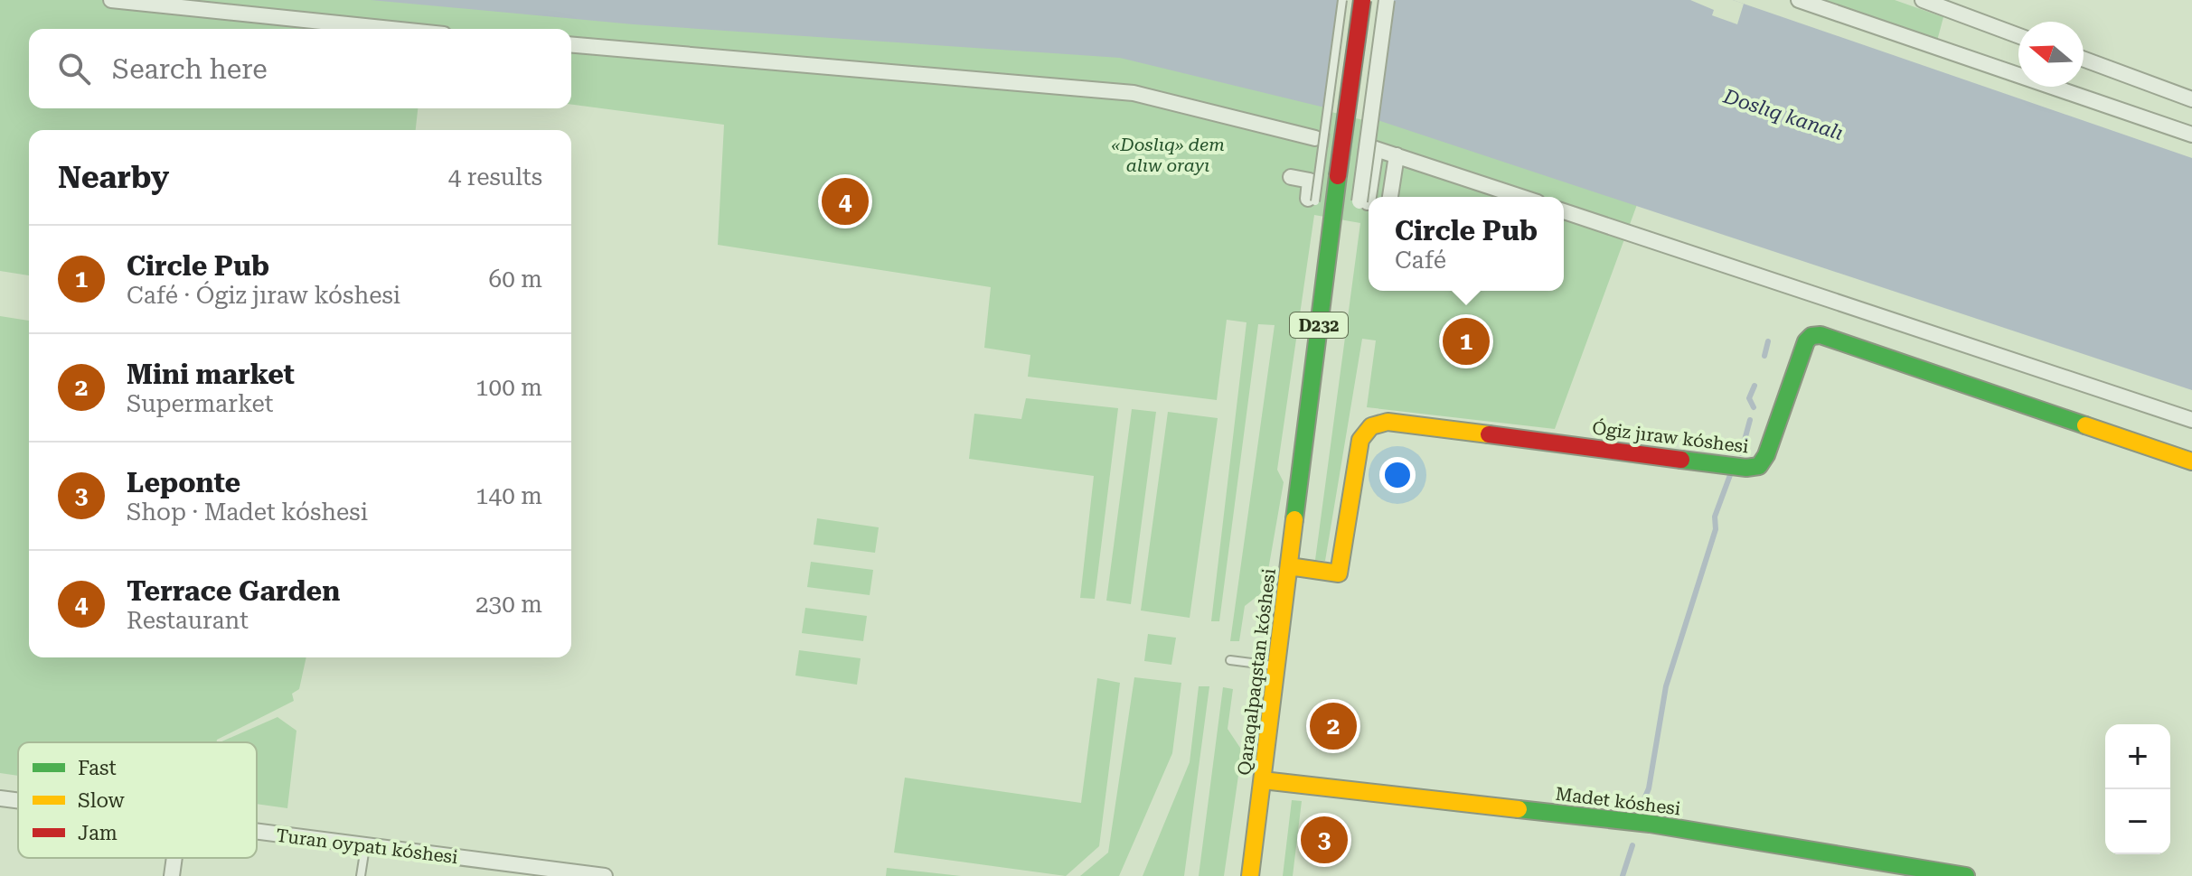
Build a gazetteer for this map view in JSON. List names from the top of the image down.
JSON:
{
  "streets": {
    "street": [
      "D232",
      "Ógiz jıraw kóshesi",
      "Qaraqalpaqstan kóshesi",
      "Madet kóshesi",
      "Turan oypatı kóshesi"
    ]
  },
  "crossings": [
    ["Ógiz jıraw kóshesi", "Qaraqalpaqstan kóshesi"],
    ["Qaraqalpaqstan kóshesi", "Madet kóshesi"]
  ],
  "water": ["Doslıq kanalı"],
  "parks": ["«Doslıq» dem alıw orayı"],
  "legend": ["Fast", "Slow", "Jam"],
  "north": "left",
  "page": {
    "search": "Search here",
    "heading": ["Nearby", "4 results"],
    "pins": [
      "4",
      "1",
      "2",
      "3"
    ],
    "popup": ["Circle Pub", "Café"],
    "list": [
      {
        "mark": "1",
        "name": "Circle Pub",
        "note": "Café · Ógiz jıraw kóshesi",
        "value": "60 m"
      },
      {
        "mark": "2",
        "name": "Mini market",
        "note": "Supermarket",
        "value": "100 m"
      },
      {
        "mark": "3",
        "name": "Leponte",
        "note": "Shop · Madet kóshesi",
        "value": "140 m"
      },
      {
        "mark": "4",
        "name": "Terrace Garden",
        "note": "Restaurant",
        "value": "230 m"
      }
    ],
    "map_buttons": ["+", "−"]
  }
}
